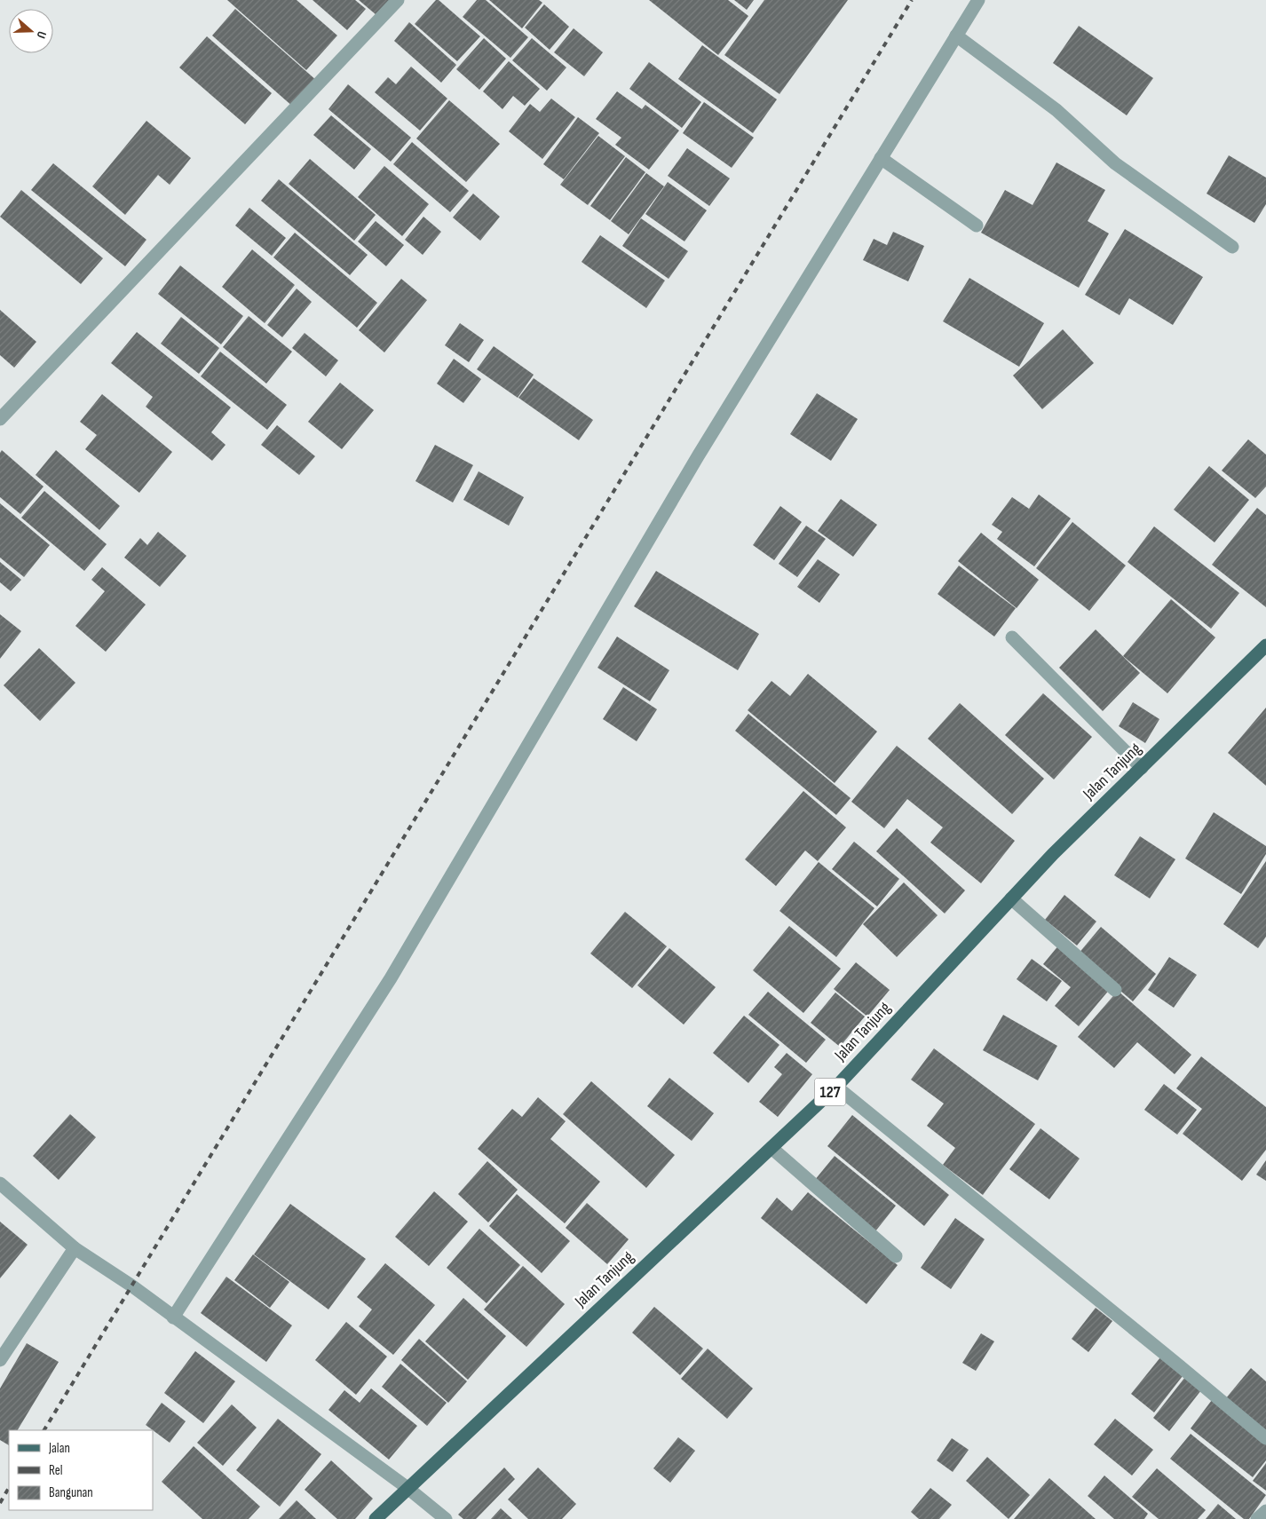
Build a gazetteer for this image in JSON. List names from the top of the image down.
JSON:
{
  "streets": {
    "main road": ["Jalan Tanjung", "127"]
  },
  "legend": ["Jalan", "Rel", "Bangunan"],
  "north": "right"
}
